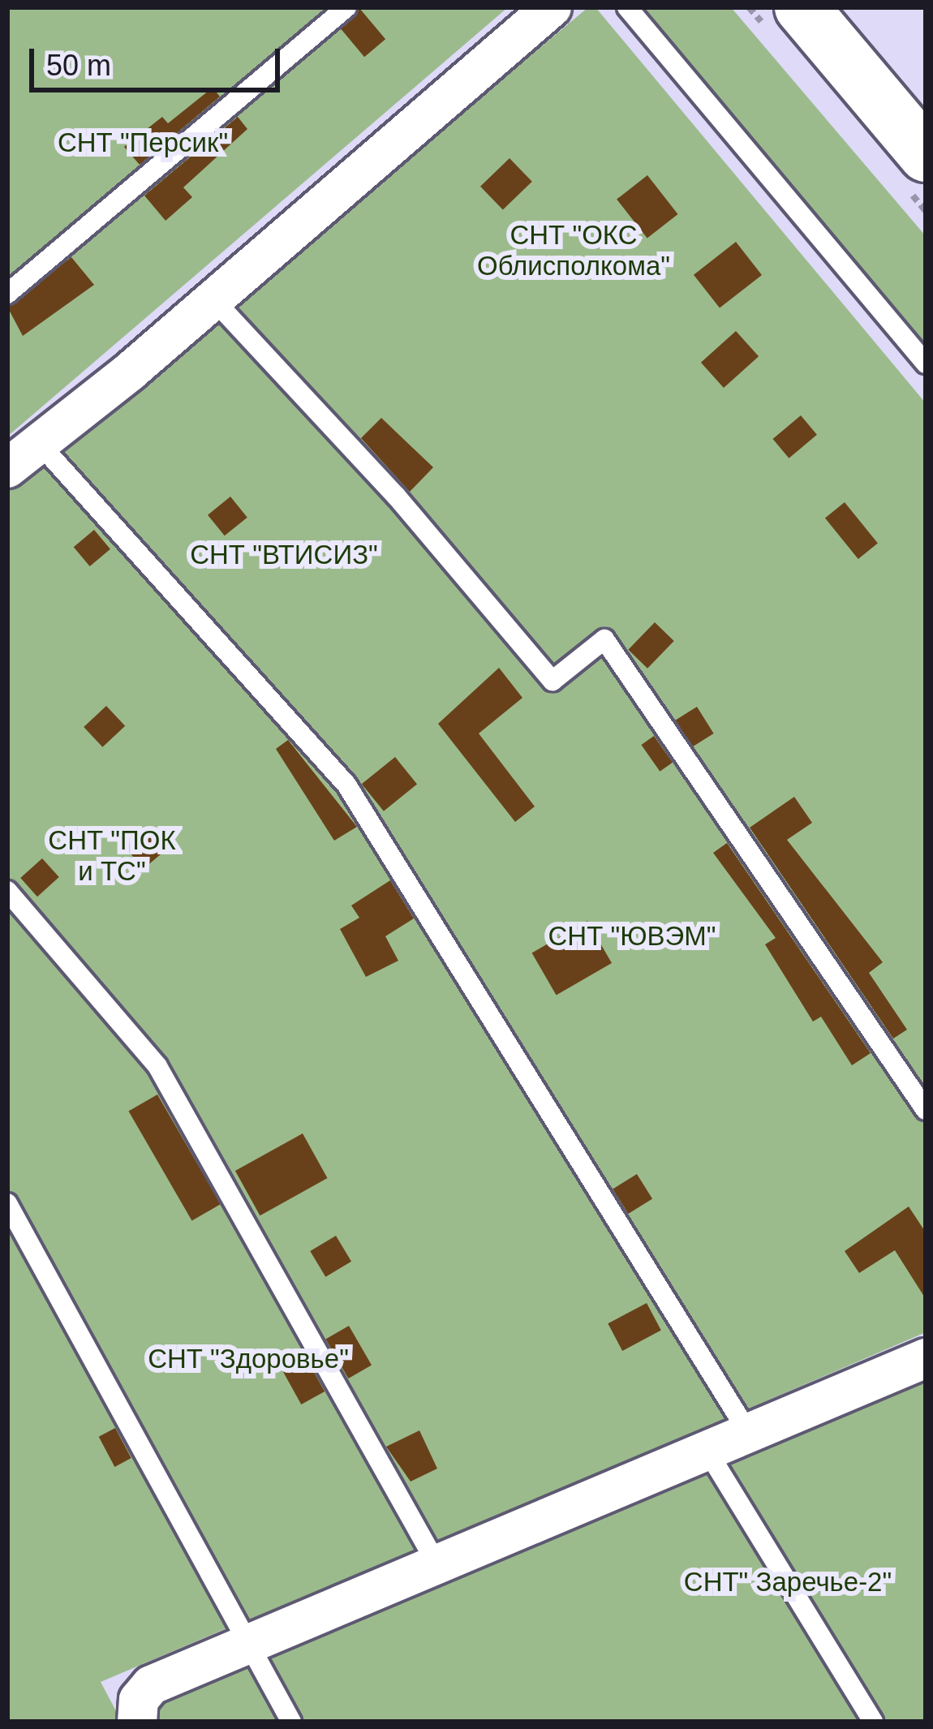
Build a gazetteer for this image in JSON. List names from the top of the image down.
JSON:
{
  "parks": [
    "СНТ \"Персик\"",
    "СНТ \"ОКС Облисполкома\"",
    "СНТ \"ВТИСИЗ\"",
    "СНТ \"ПОК и ТС\"",
    "СНТ \"ЮВЭМ\"",
    "СНТ \"Здоровье\"",
    "СНТ\" Заречье-2\""
  ],
  "scale_bar": "50 m"
}
